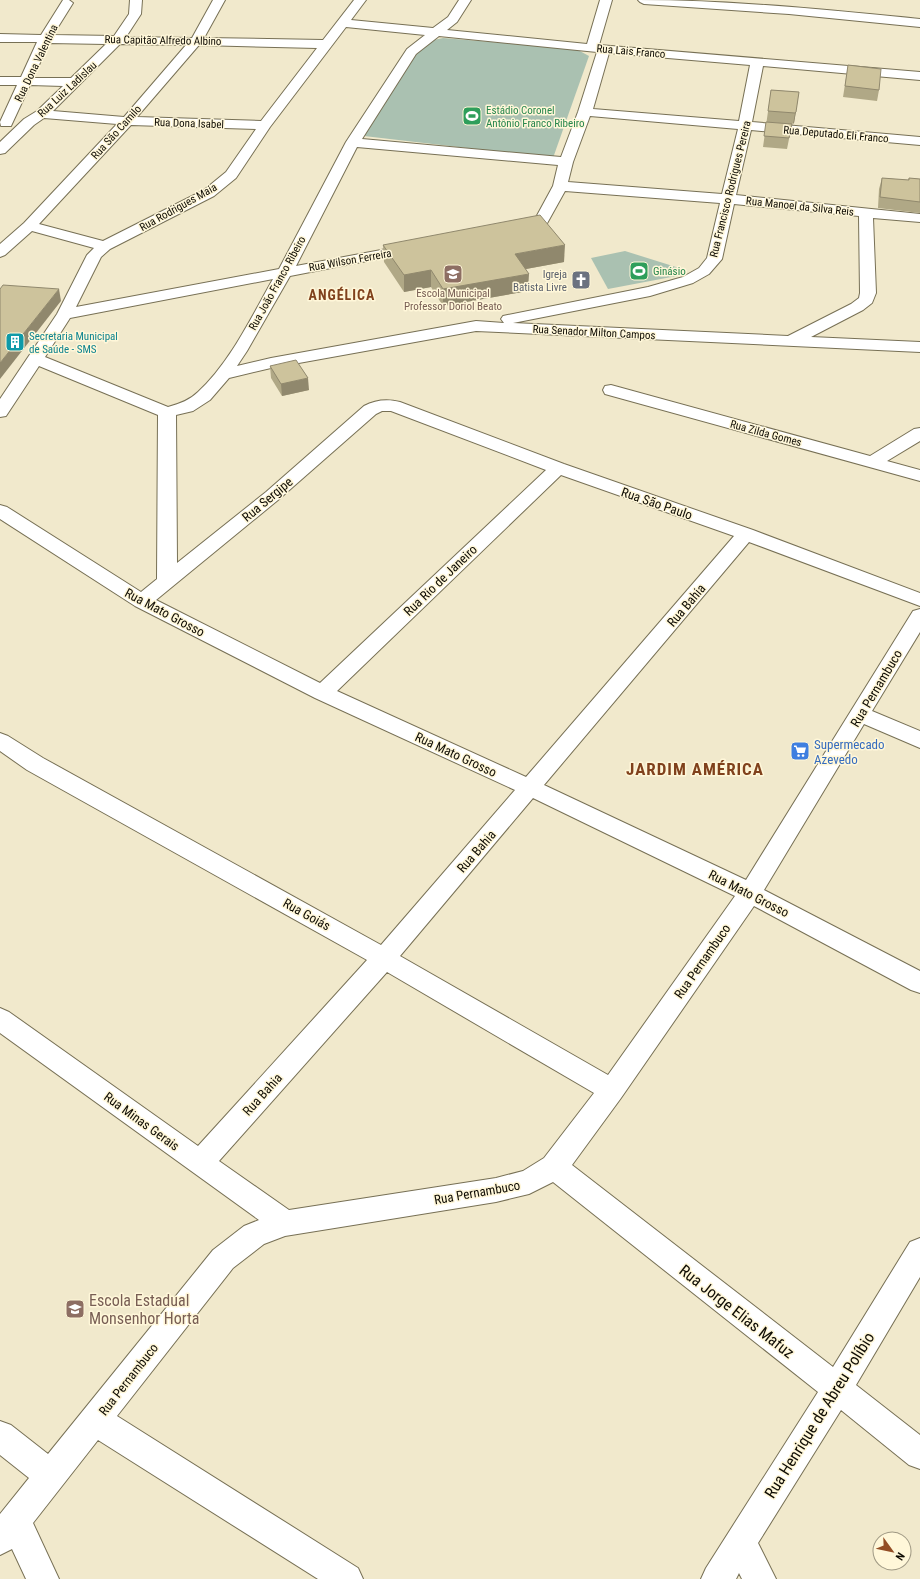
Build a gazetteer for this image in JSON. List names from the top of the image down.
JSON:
{
  "streets": {
    "street": [
      "Rua Capitão Alfredo Albino",
      "Rua Lais Franco",
      "Rua Dona Valentina",
      "Rua Luiz Ladislau",
      "Rua Dona Isabel",
      "Rua São Camilo",
      "Rua Deputado Eli Franco",
      "Rua Francisco Rodrigues Pereira",
      "Rua Manoel da Silva Reis",
      "Rua Rodrigues Maia",
      "Rua Wilson Ferreira",
      "Rua João Franco Ribeiro",
      "Rua Senador Milton Campos",
      "Rua Zilda Gomes",
      "Rua Sergipe",
      "Rua São Paulo",
      "Rua Rio de Janeiro",
      "Rua Bahia",
      "Rua Mato Grosso",
      "Rua Pernambuco",
      "Rua Goiás",
      "Rua Minas Gerais",
      "Rua Jorge Elias Mafuz",
      "Rua Henrique de Abreu Políbio"
    ]
  },
  "crossings": [
    ["Rua Capitão Alfredo Albino", "Rua Dona Valentina"],
    ["Rua Capitão Alfredo Albino", "Rua Luiz Ladislau"],
    ["Rua Capitão Alfredo Albino", "Rua São Camilo"],
    ["Rua Capitão Alfredo Albino", "Rua Rodrigues Maia"],
    ["Rua Lais Franco", "Rua Francisco Rodrigues Pereira"],
    ["Rua Lais Franco", "Rua Rodrigues Maia"],
    ["Rua Lais Franco", "Rua João Franco Ribeiro"],
    ["Rua Luiz Ladislau", "Rua Dona Isabel"],
    ["Rua Dona Isabel", "Rua São Camilo"],
    ["Rua Dona Isabel", "Rua Rodrigues Maia"],
    ["Rua Deputado Eli Franco", "Rua Francisco Rodrigues Pereira"],
    ["Rua Francisco Rodrigues Pereira", "Rua Manoel da Silva Reis"],
    ["Rua Francisco Rodrigues Pereira", "Rua Senador Milton Campos"],
    ["Rua Rodrigues Maia", "Rua Wilson Ferreira"],
    ["Rua Wilson Ferreira", "Rua João Franco Ribeiro"],
    ["Rua João Franco Ribeiro", "Rua Senador Milton Campos"],
    ["Rua Sergipe", "Rua São Paulo"],
    ["Rua Sergipe", "Rua Mato Grosso"],
    ["Rua São Paulo", "Rua Rio de Janeiro"],
    ["Rua São Paulo", "Rua Bahia"],
    ["Rua Rio de Janeiro", "Rua Mato Grosso"],
    ["Rua Bahia", "Rua Mato Grosso"],
    ["Rua Bahia", "Rua Goiás"],
    ["Rua Bahia", "Rua Minas Gerais"],
    ["Rua Mato Grosso", "Rua Pernambuco"],
    ["Rua Pernambuco", "Rua Goiás"],
    ["Rua Pernambuco", "Rua Minas Gerais"],
    ["Rua Pernambuco", "Rua Jorge Elias Mafuz"],
    ["Rua Jorge Elias Mafuz", "Rua Henrique de Abreu Políbio"]
  ],
  "districts": ["ANGÉLICA", "JARDIM AMÉRICA"],
  "places": {
    "sports": ["Estádio Coronel Antônio Franco Ribeiro", "Ginásio"],
    "school or university": ["Escola Municipal Professor Doriol Beato", "Escola Estadual Monsenhor Horta"],
    "church": ["Igreja Batista Livre"],
    "building": ["Secretaria Municipal de Saúde - SMS"],
    "supermarket": ["Supermecado Azevedo"]
  },
  "north": "bottom right"
}
